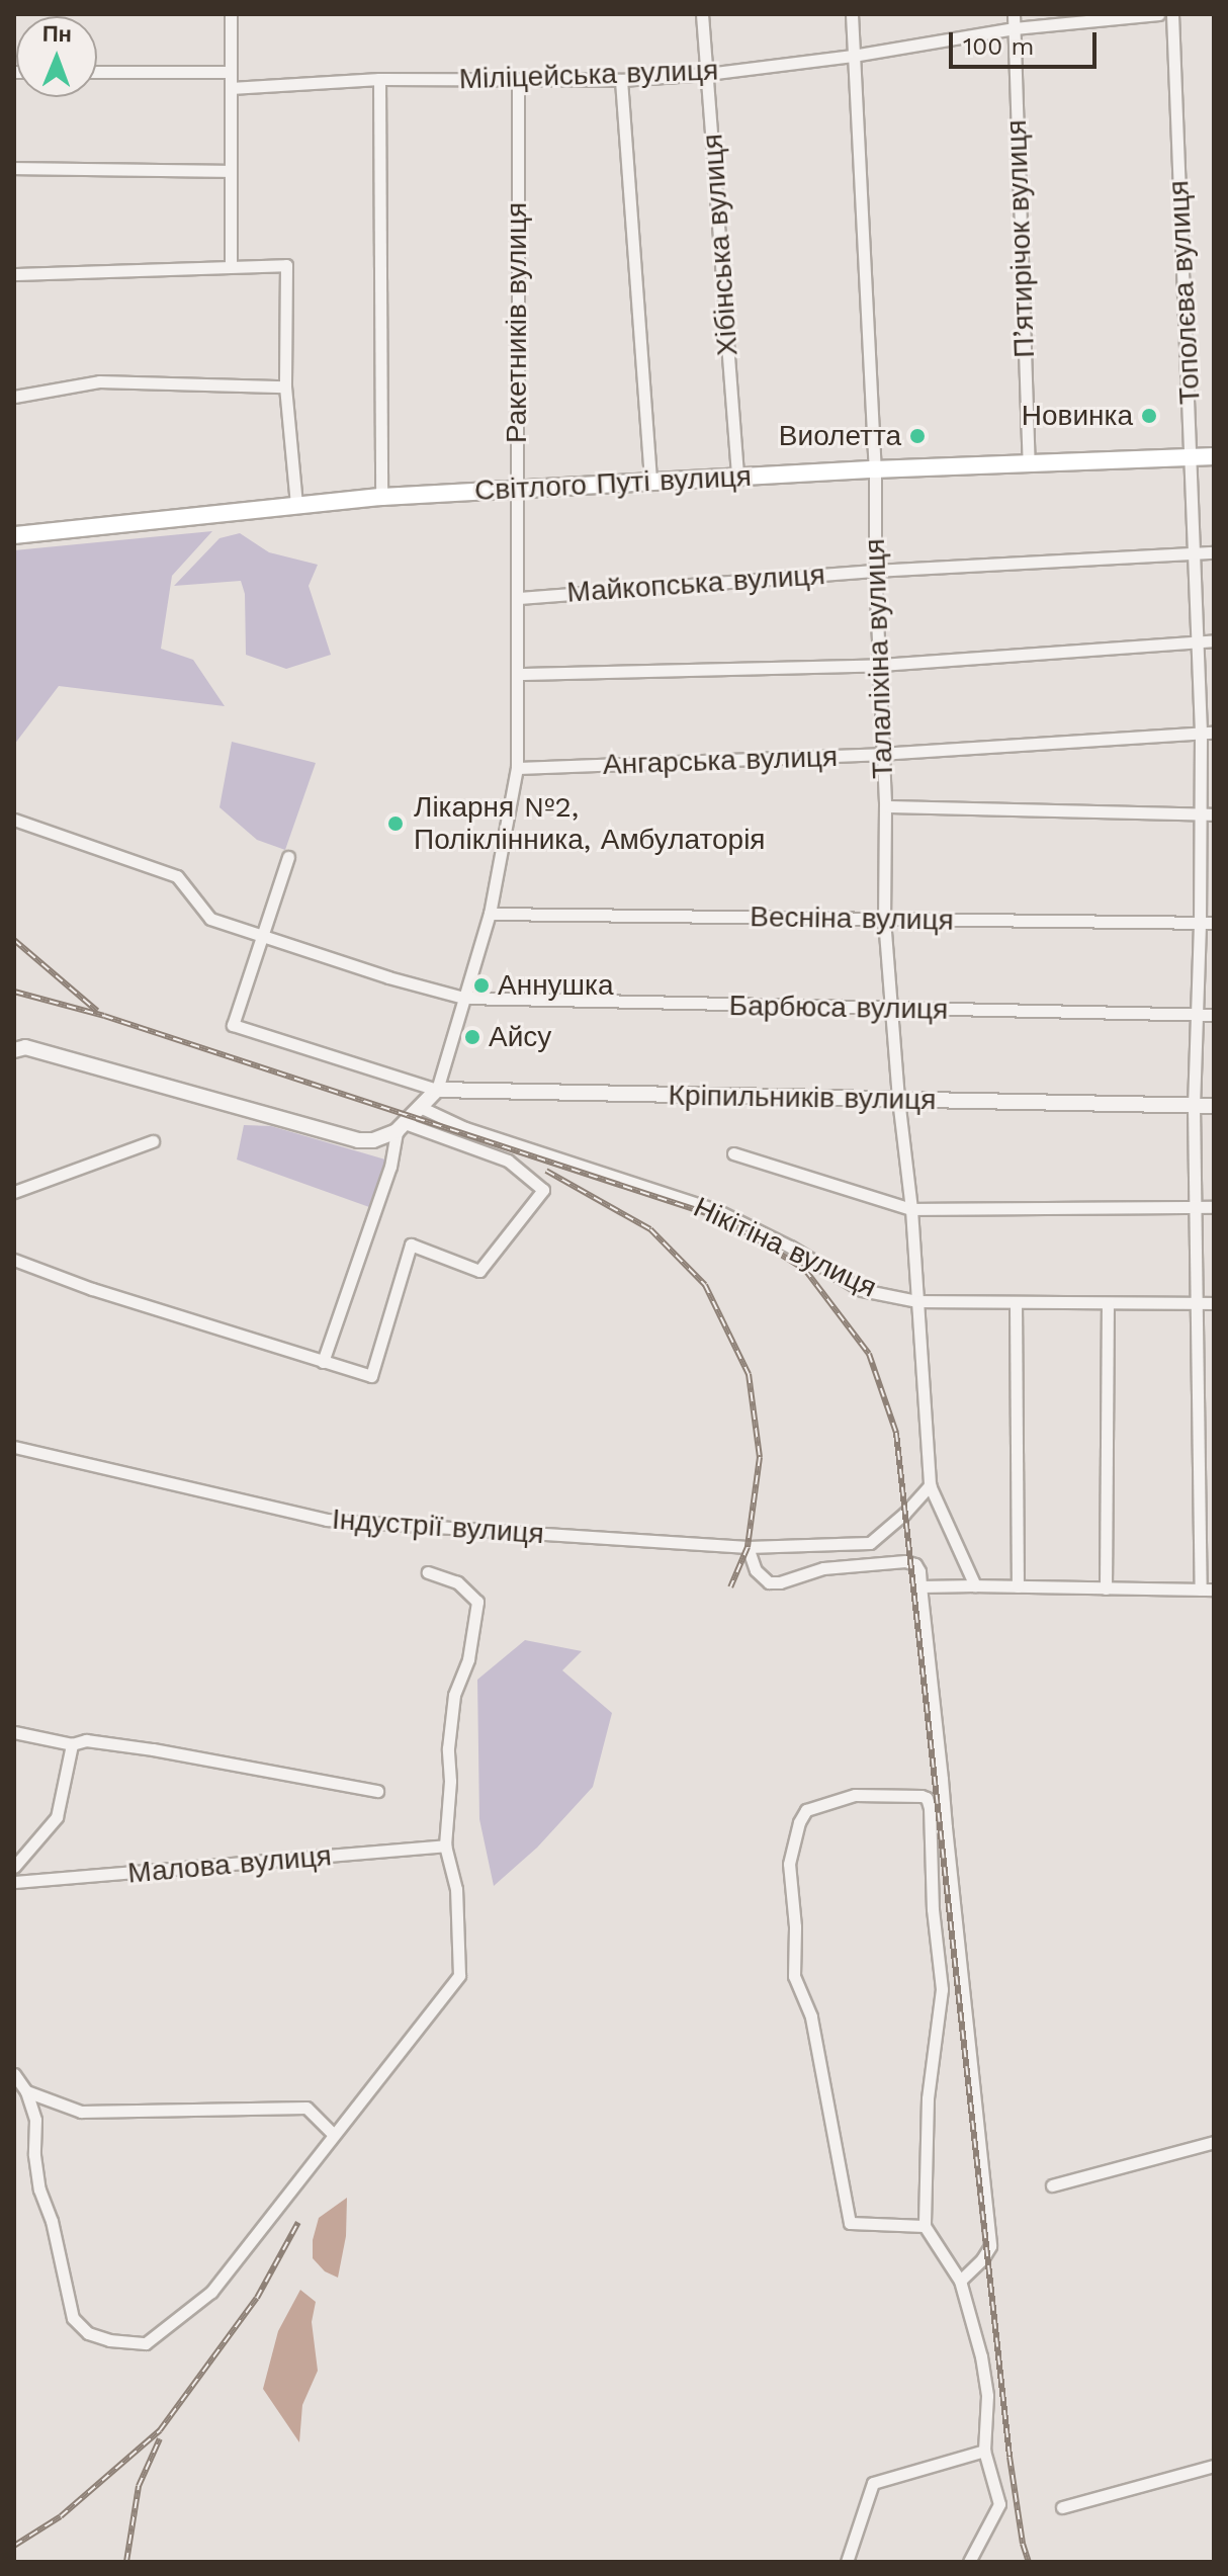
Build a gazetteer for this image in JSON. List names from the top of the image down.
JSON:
{
  "streets": {
    "main road": ["Світлого Путі вулиця"],
    "street": [
      "Міліцейська вулиця",
      "П’ятирічок вулиця",
      "Хібінська вулиця",
      "Тополєва вулиця",
      "Ракетників вулиця",
      "Майкопська вулиця",
      "Талаліхіна вулиця",
      "Ангарська вулиця",
      "Весніна вулиця",
      "Барбюса вулиця",
      "Кріпильників вулиця",
      "Нікітіна вулиця",
      "Індустрії вулиця",
      "Малова вулиця"
    ]
  },
  "crossings": [
    ["Міліцейська вулиця", "П’ятирічок вулиця"],
    ["Міліцейська вулиця", "Хібінська вулиця"],
    ["Міліцейська вулиця", "Ракетників вулиця"],
    ["Міліцейська вулиця", "Талаліхіна вулиця"],
    ["П’ятирічок вулиця", "Світлого Путі вулиця"],
    ["Хібінська вулиця", "Світлого Путі вулиця"],
    ["Тополєва вулиця", "Світлого Путі вулиця"],
    ["Тополєва вулиця", "Майкопська вулиця"],
    ["Тополєва вулиця", "Ангарська вулиця"],
    ["Тополєва вулиця", "Весніна вулиця"],
    ["Тополєва вулиця", "Барбюса вулиця"],
    ["Тополєва вулиця", "Кріпильників вулиця"],
    ["Тополєва вулиця", "Нікітіна вулиця"],
    ["Ракетників вулиця", "Світлого Путі вулиця"],
    ["Ракетників вулиця", "Майкопська вулиця"],
    ["Ракетників вулиця", "Ангарська вулиця"],
    ["Ракетників вулиця", "Весніна вулиця"],
    ["Ракетників вулиця", "Барбюса вулиця"],
    ["Ракетників вулиця", "Кріпильників вулиця"],
    ["Світлого Путі вулиця", "Талаліхіна вулиця"],
    ["Майкопська вулиця", "Талаліхіна вулиця"],
    ["Талаліхіна вулиця", "Ангарська вулиця"],
    ["Талаліхіна вулиця", "Весніна вулиця"],
    ["Талаліхіна вулиця", "Барбюса вулиця"],
    ["Талаліхіна вулиця", "Кріпильників вулиця"],
    ["Талаліхіна вулиця", "Нікітіна вулиця"],
    ["Талаліхіна вулиця", "Індустрії вулиця"]
  ],
  "places": [
    "Новинка",
    "Виолетта",
    "Лікарня №2, Поліклінника, Амбулаторія",
    "Аннушка",
    "Айсу"
  ],
  "scale_bar": "100 m",
  "north": "top"
}
